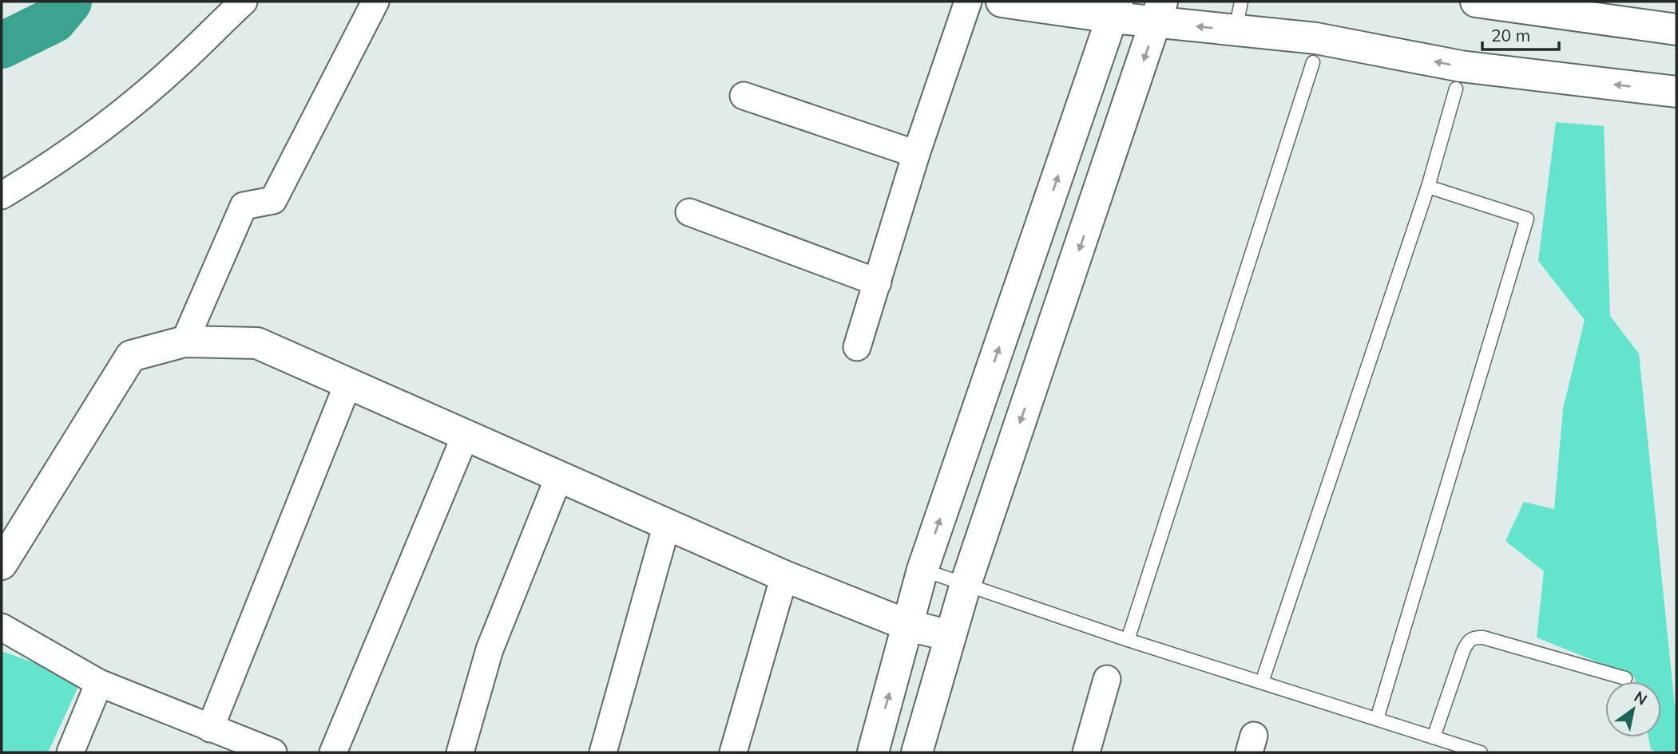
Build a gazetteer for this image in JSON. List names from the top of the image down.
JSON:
{
  "scale_bar": "20 m",
  "north": "top right"
}
